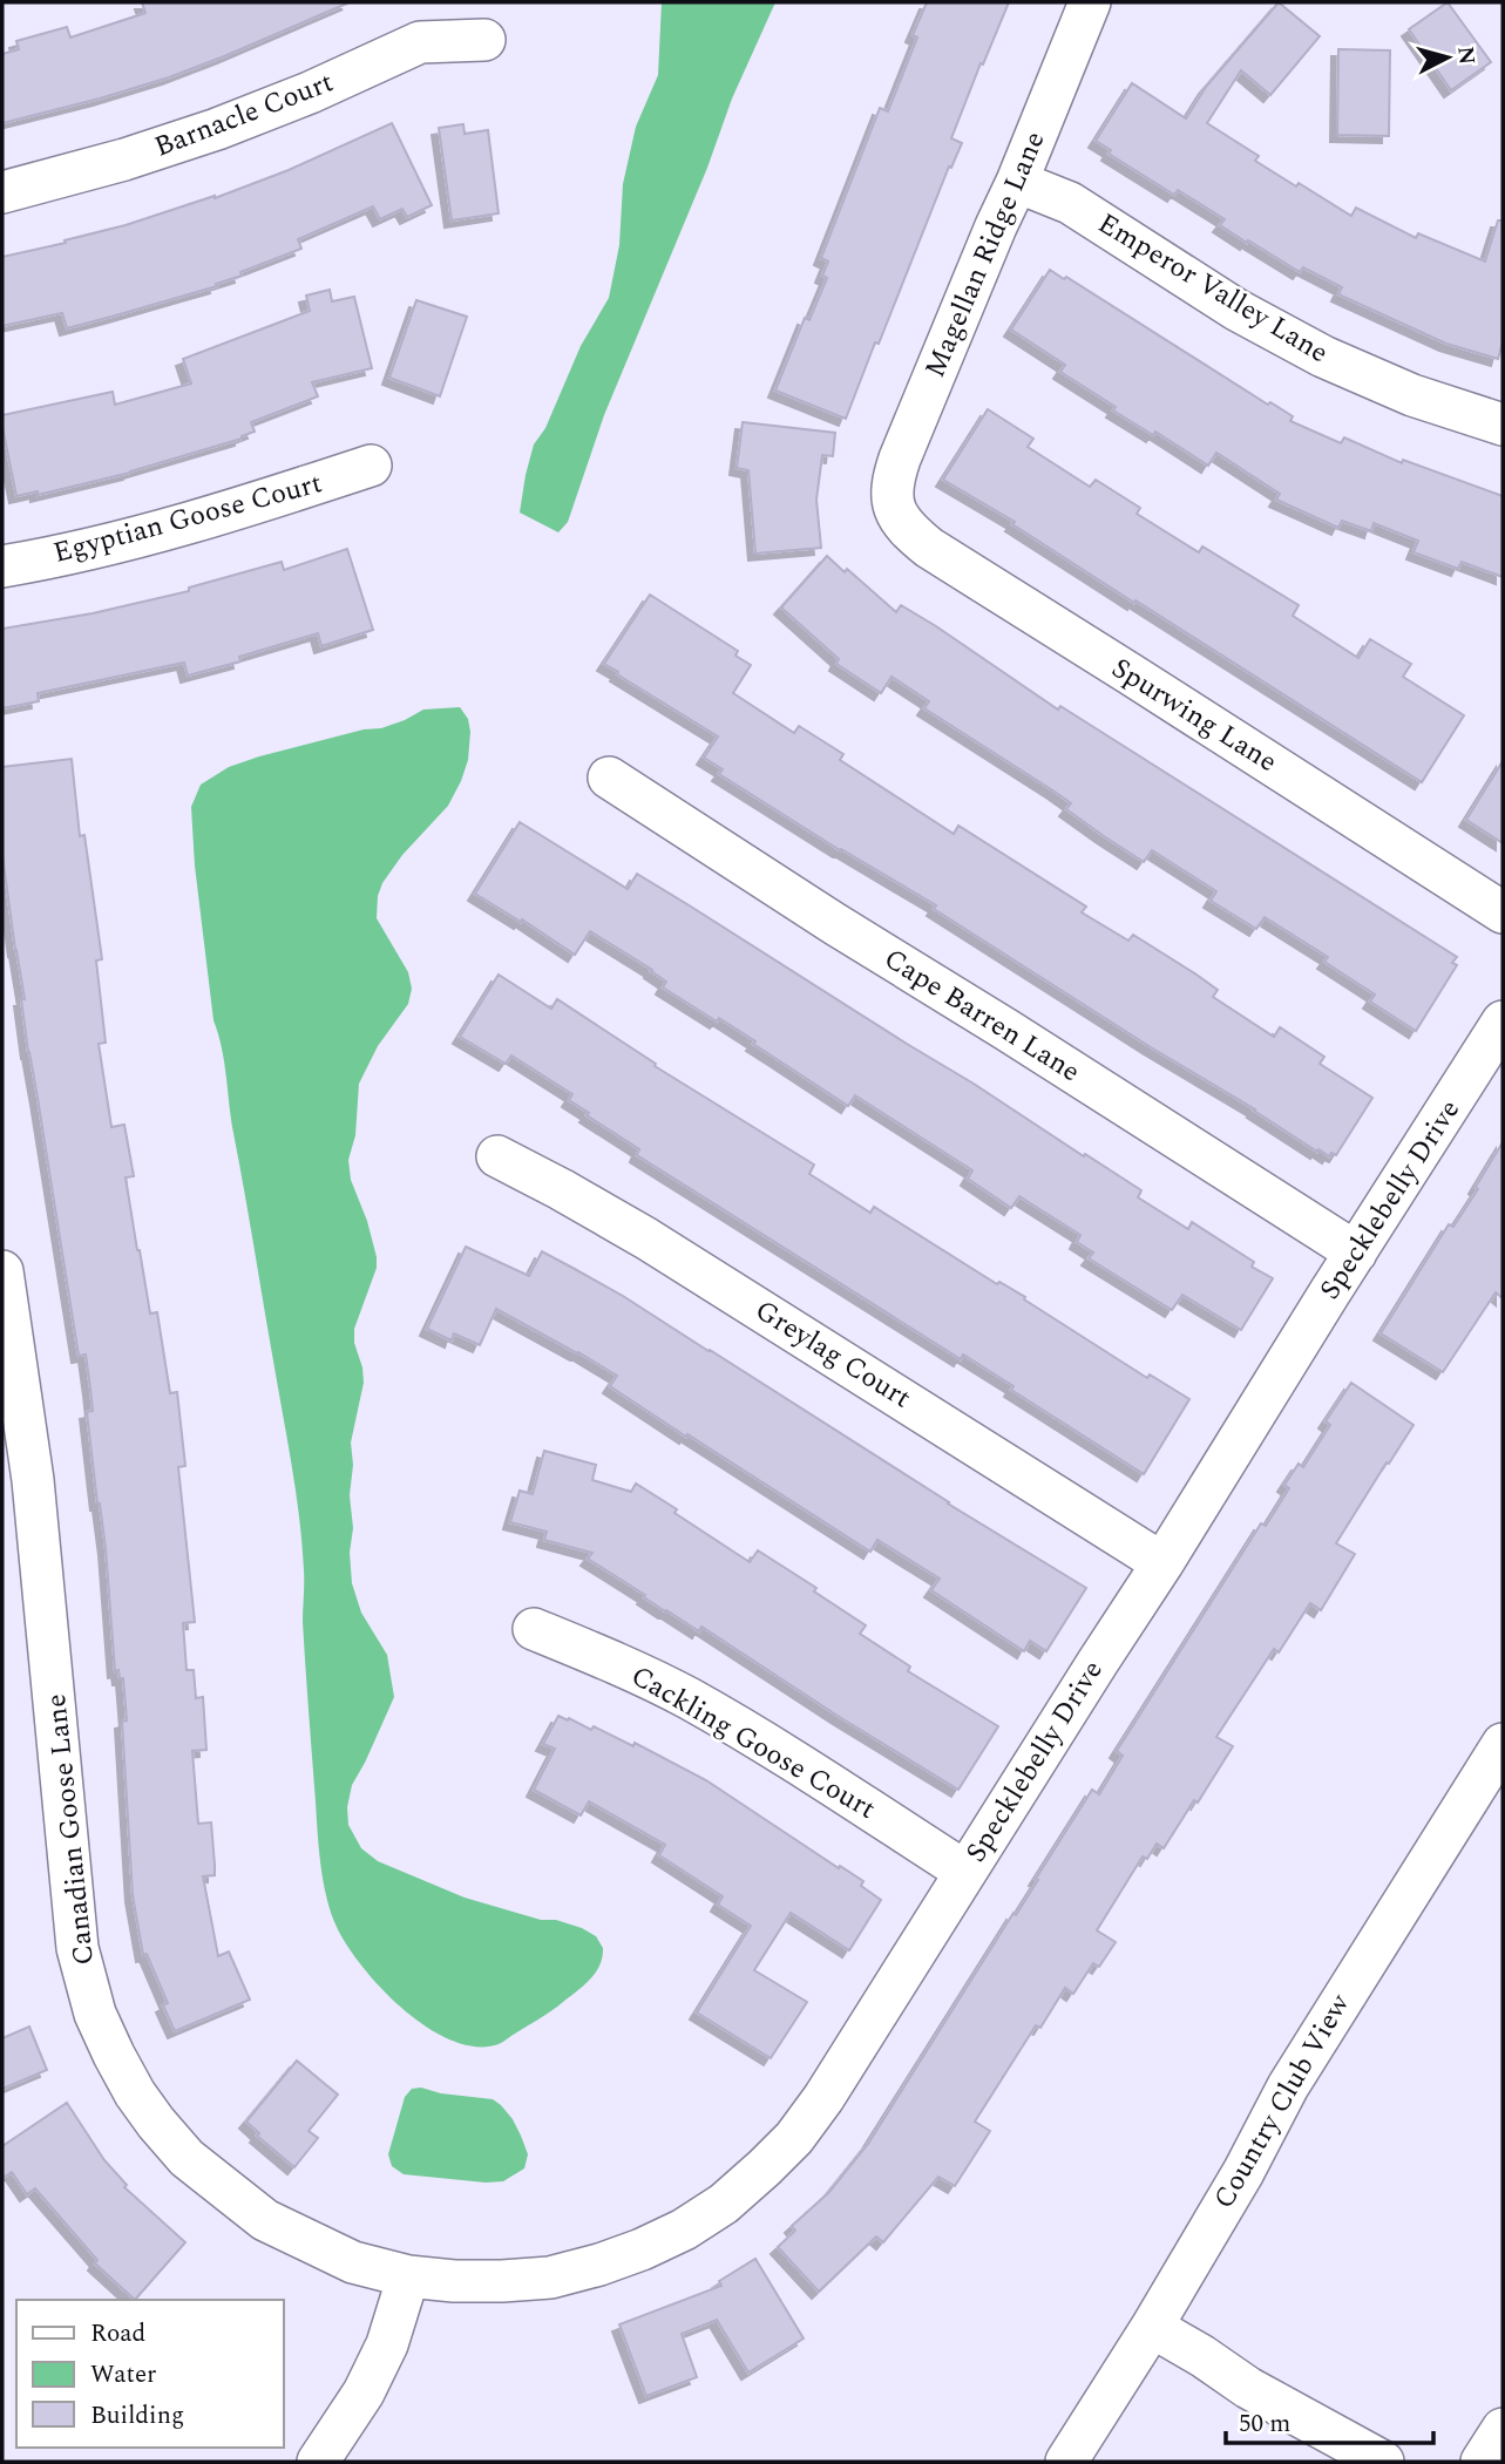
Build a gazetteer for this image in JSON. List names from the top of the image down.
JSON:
{
  "streets": {
    "street": [
      "Barnacle Court",
      "Magellan Ridge Lane",
      "Emperor Valley Lane",
      "Egyptian Goose Court",
      "Spurwing Lane",
      "Cape Barren Lane",
      "Specklebelly Drive",
      "Greylag Court",
      "Cackling Goose Court",
      "Canadian Goose Lane",
      "Country Club View"
    ]
  },
  "crossings": [
    ["Magellan Ridge Lane", "Emperor Valley Lane"],
    ["Magellan Ridge Lane", "Spurwing Lane"],
    ["Cape Barren Lane", "Specklebelly Drive"],
    ["Specklebelly Drive", "Greylag Court"],
    ["Specklebelly Drive", "Cackling Goose Court"],
    ["Specklebelly Drive", "Canadian Goose Lane"]
  ],
  "legend": ["Road", "Water", "Building"],
  "scale_bar": "50 m",
  "north": "right"
}
